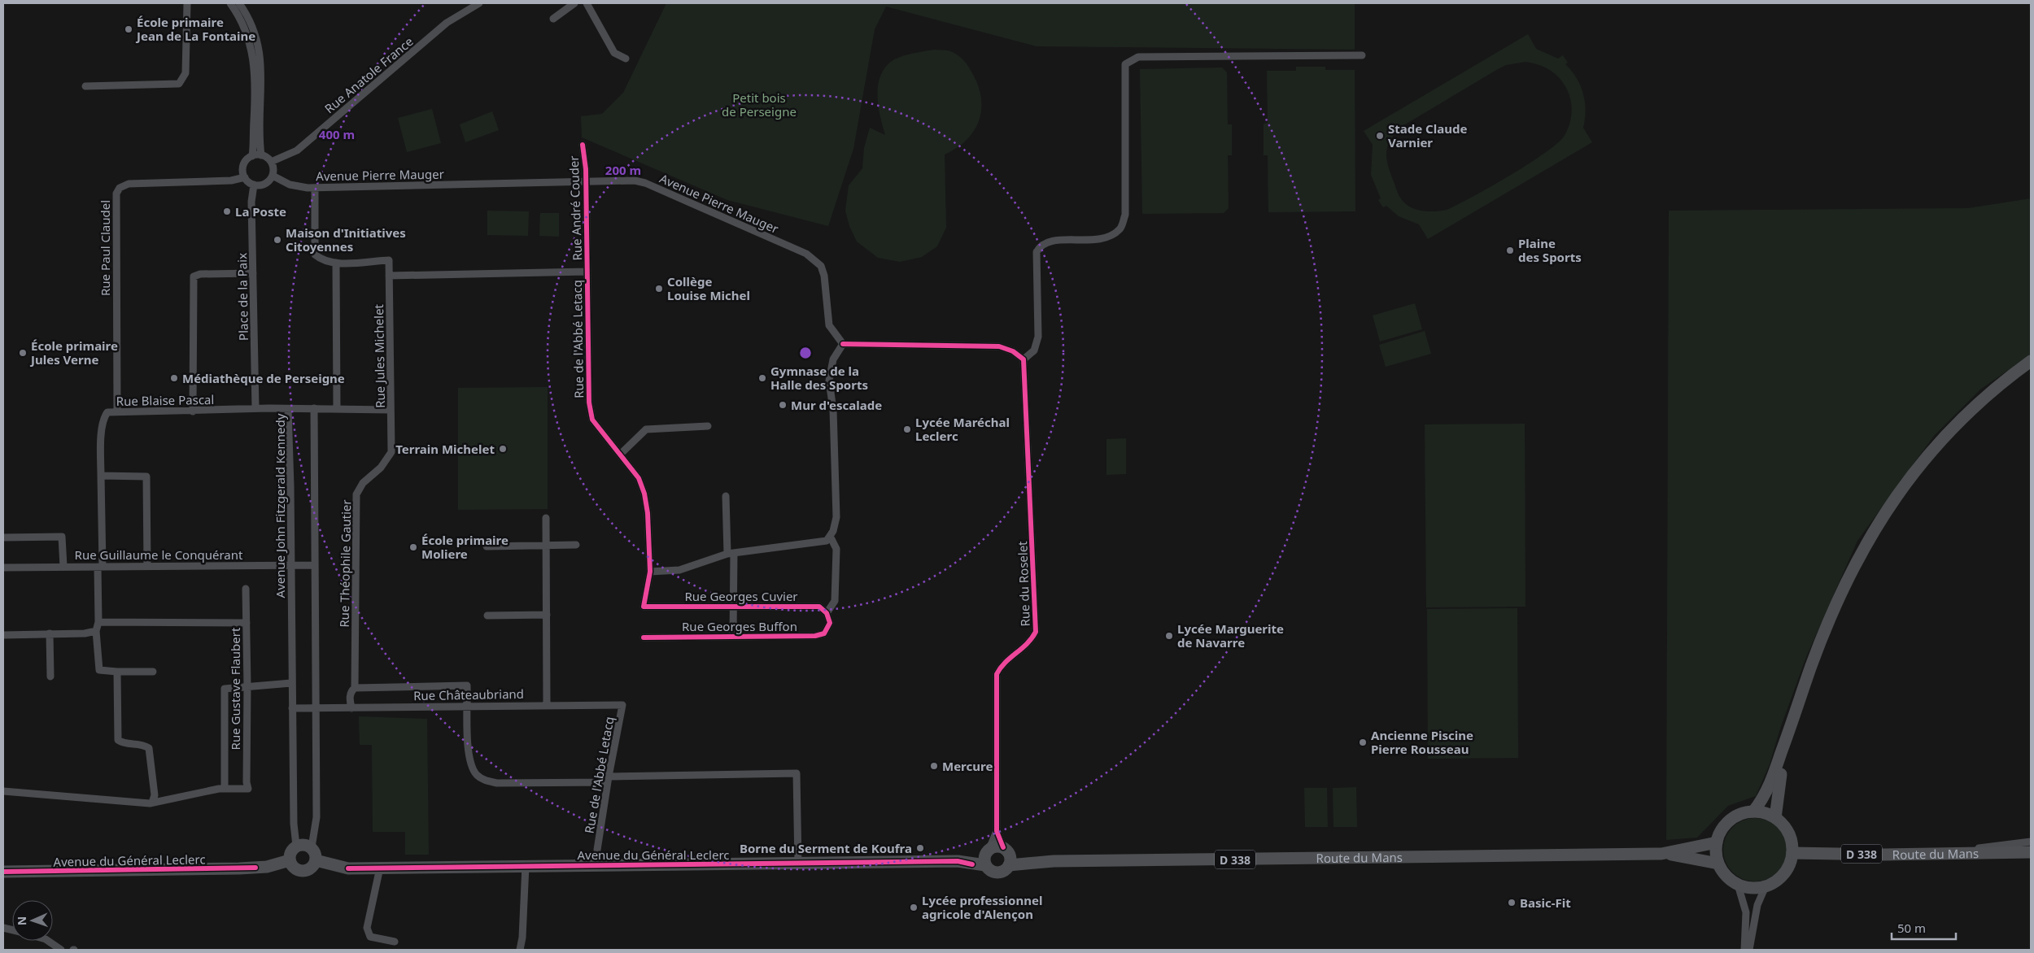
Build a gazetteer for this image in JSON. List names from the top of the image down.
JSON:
{
  "streets": {
    "main road": ["D 338", "Route du Mans", "Avenue du Général Leclerc"],
    "street": [
      "Rue Anatole France",
      "Avenue Pierre Mauger",
      "Rue André Couder",
      "Rue Paul Claudel",
      "Place de la Paix",
      "Rue de l'Abbé Letacq",
      "Rue Jules Michelet",
      "Rue Blaise Pascal",
      "Avenue John Fitzgerald Kennedy",
      "Rue Guillaume le Conquérant",
      "Rue Théophile Gautier",
      "Rue du Roselet",
      "Rue Georges Cuvier",
      "Rue Georges Buffon",
      "Rue Gustave Flaubert",
      "Rue Châteaubriand"
    ]
  },
  "crossings": [
    ["Rue Anatole France", "Avenue Pierre Mauger"],
    ["Rue Anatole France", "Rue Paul Claudel"],
    ["Rue Anatole France", "Place de la Paix"],
    ["Avenue Pierre Mauger", "Rue André Couder"],
    ["Avenue Pierre Mauger", "Rue Paul Claudel"],
    ["Avenue Pierre Mauger", "Place de la Paix"],
    ["Rue André Couder", "Rue de l'Abbé Letacq"],
    ["Rue Paul Claudel", "Place de la Paix"],
    ["Rue Paul Claudel", "Rue Blaise Pascal"],
    ["Place de la Paix", "Rue Blaise Pascal"],
    ["Rue de l'Abbé Letacq", "Rue Georges Cuvier"],
    ["Rue de l'Abbé Letacq", "Rue Châteaubriand"],
    ["Rue Jules Michelet", "Avenue John Fitzgerald Kennedy"],
    ["Rue Jules Michelet", "Rue Théophile Gautier"],
    ["Rue Blaise Pascal", "Avenue John Fitzgerald Kennedy"],
    ["Rue Blaise Pascal", "Rue Guillaume le Conquérant"],
    ["Avenue John Fitzgerald Kennedy", "Rue Guillaume le Conquérant"],
    ["Avenue John Fitzgerald Kennedy", "Rue Châteaubriand"],
    ["Avenue John Fitzgerald Kennedy", "Avenue du Général Leclerc"],
    ["Rue Théophile Gautier", "Rue Châteaubriand"],
    ["Rue du Roselet", "Route du Mans"],
    ["Rue du Roselet", "Avenue du Général Leclerc"],
    ["Rue Georges Cuvier", "Rue Georges Buffon"],
    ["Route du Mans", "Avenue du Général Leclerc"]
  ],
  "parks": ["Petit bois de Perseigne"],
  "places": [
    "École primaire Jean de La Fontaine",
    "Stade Claude Varnier",
    "La Poste",
    "Maison d'Initiatives Citoyennes",
    "Plaine des Sports",
    "Collège Louise Michel",
    "École primaire Jules Verne",
    "Médiathèque de Perseigne",
    "Gymnase de la Halle des Sports",
    "Mur d'escalade",
    "Lycée Maréchal Leclerc",
    "Terrain Michelet",
    "École primaire Moliere",
    "Lycée Marguerite de Navarre",
    "Ancienne Piscine Pierre Rousseau",
    "Mercure",
    "Borne du Serment de Koufra",
    "Basic-Fit",
    "Lycée professionnel agricole d'Alençon"
  ],
  "scale_bar": "50 m",
  "north": "left",
  "rings": ["400 m", "200 m"]
}
